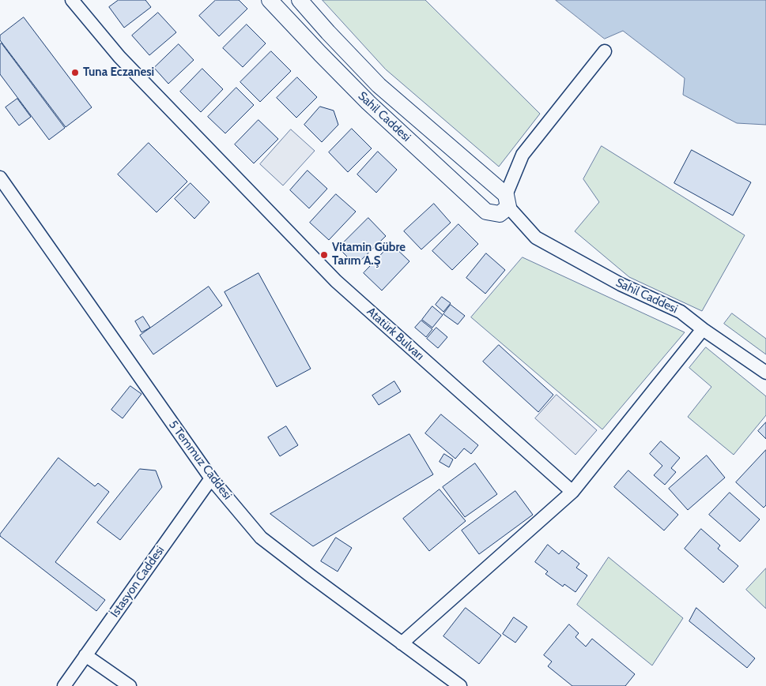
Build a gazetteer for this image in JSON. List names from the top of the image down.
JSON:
{
  "streets": {
    "street": [
      "Sahil Caddesi",
      "Atatürk Bulvarı",
      "5 Temmuz Caddesi",
      "İstasyon Caddesi"
    ]
  },
  "crossings": [
    ["5 Temmuz Caddesi", "İstasyon Caddesi"]
  ],
  "places": ["Tuna Eczanesi", "Vitamin Gübre Tarım A.Ş"]
}
